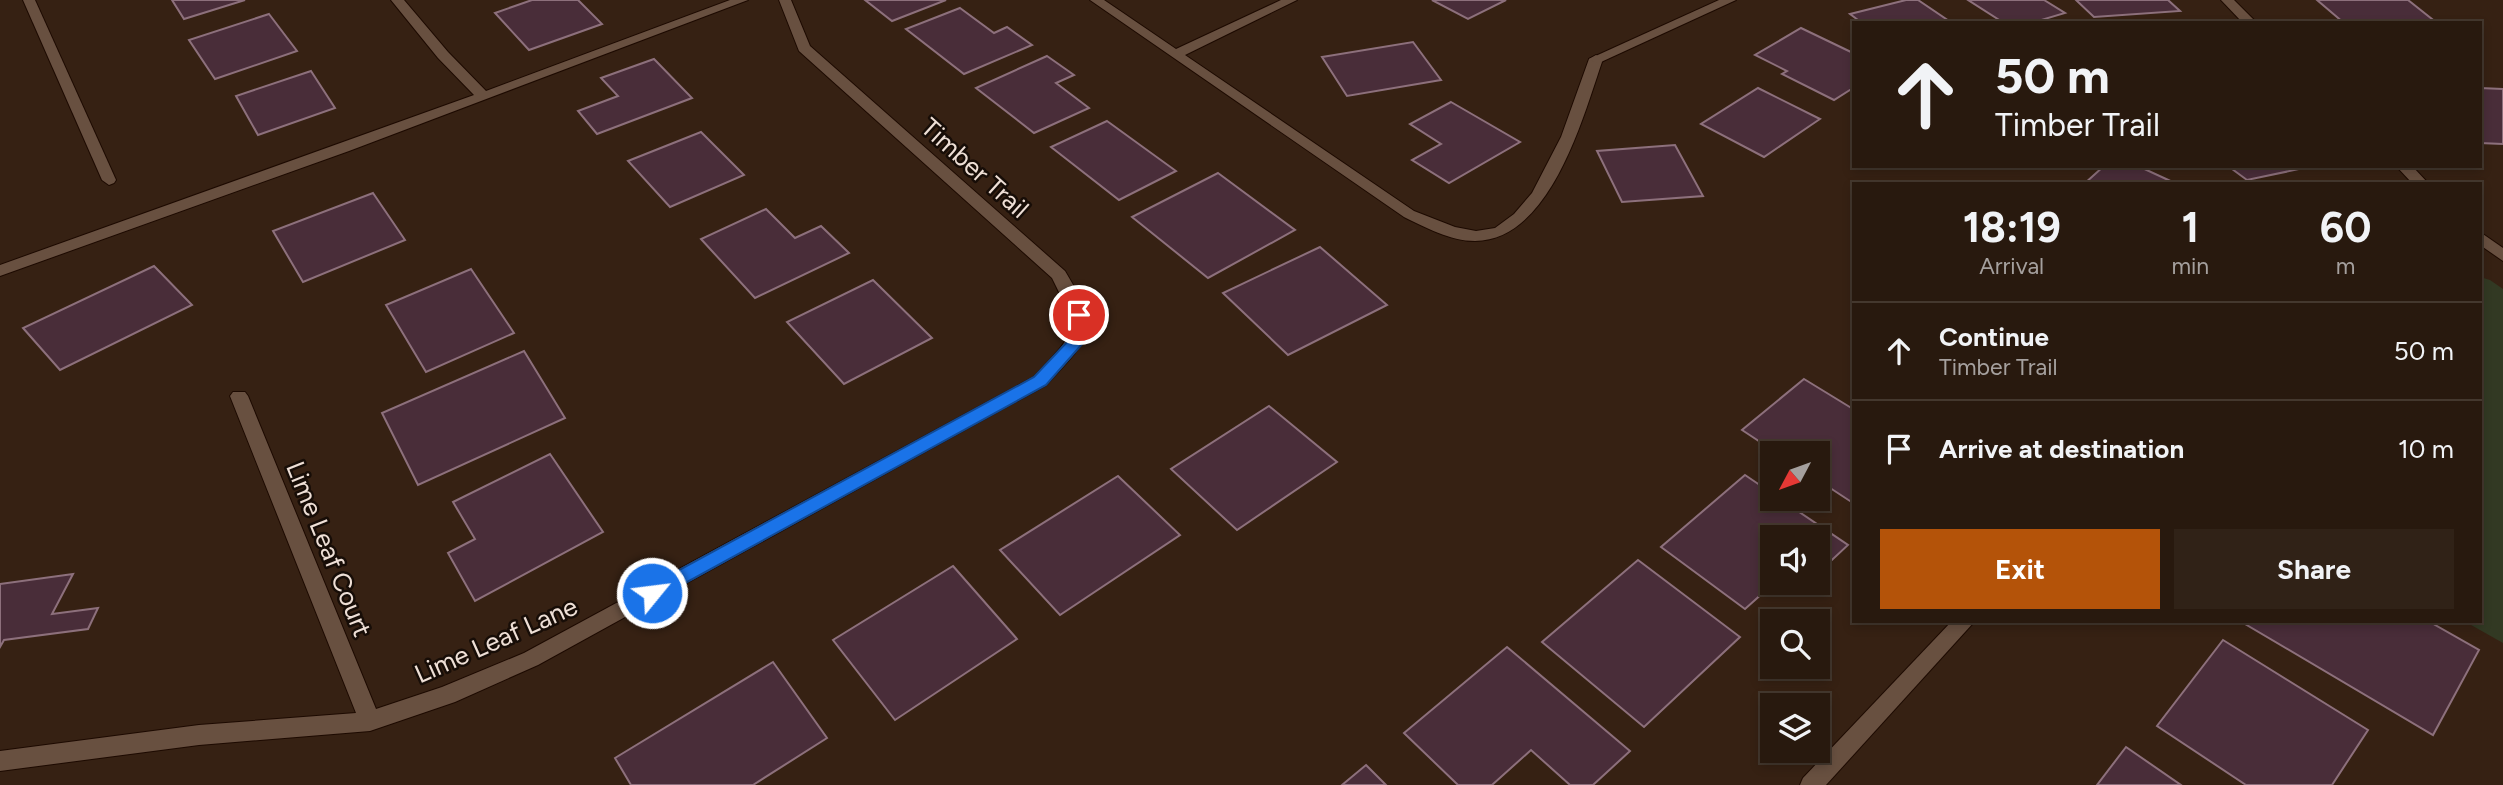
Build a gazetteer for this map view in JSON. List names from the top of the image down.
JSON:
{
  "streets": {
    "street": ["Timber Trail", "Lime Leaf Court", "Lime Leaf Lane"]
  },
  "crossings": [
    ["Timber Trail", "Lime Leaf Lane"],
    ["Lime Leaf Court", "Lime Leaf Lane"]
  ],
  "north": "bottom left",
  "page": {
    "turn": ["50 m", "Timber Trail"],
    "eta": [
      "18:19",
      "Arrival",
      "1",
      "min",
      "60",
      "m"
    ],
    "list": [
      {
        "name": "Continue",
        "note": "Timber Trail",
        "value": "50 m"
      },
      {
        "name": "Arrive at destination",
        "value": "10 m"
      }
    ],
    "buttons": ["Exit", "Share"]
  }
}
